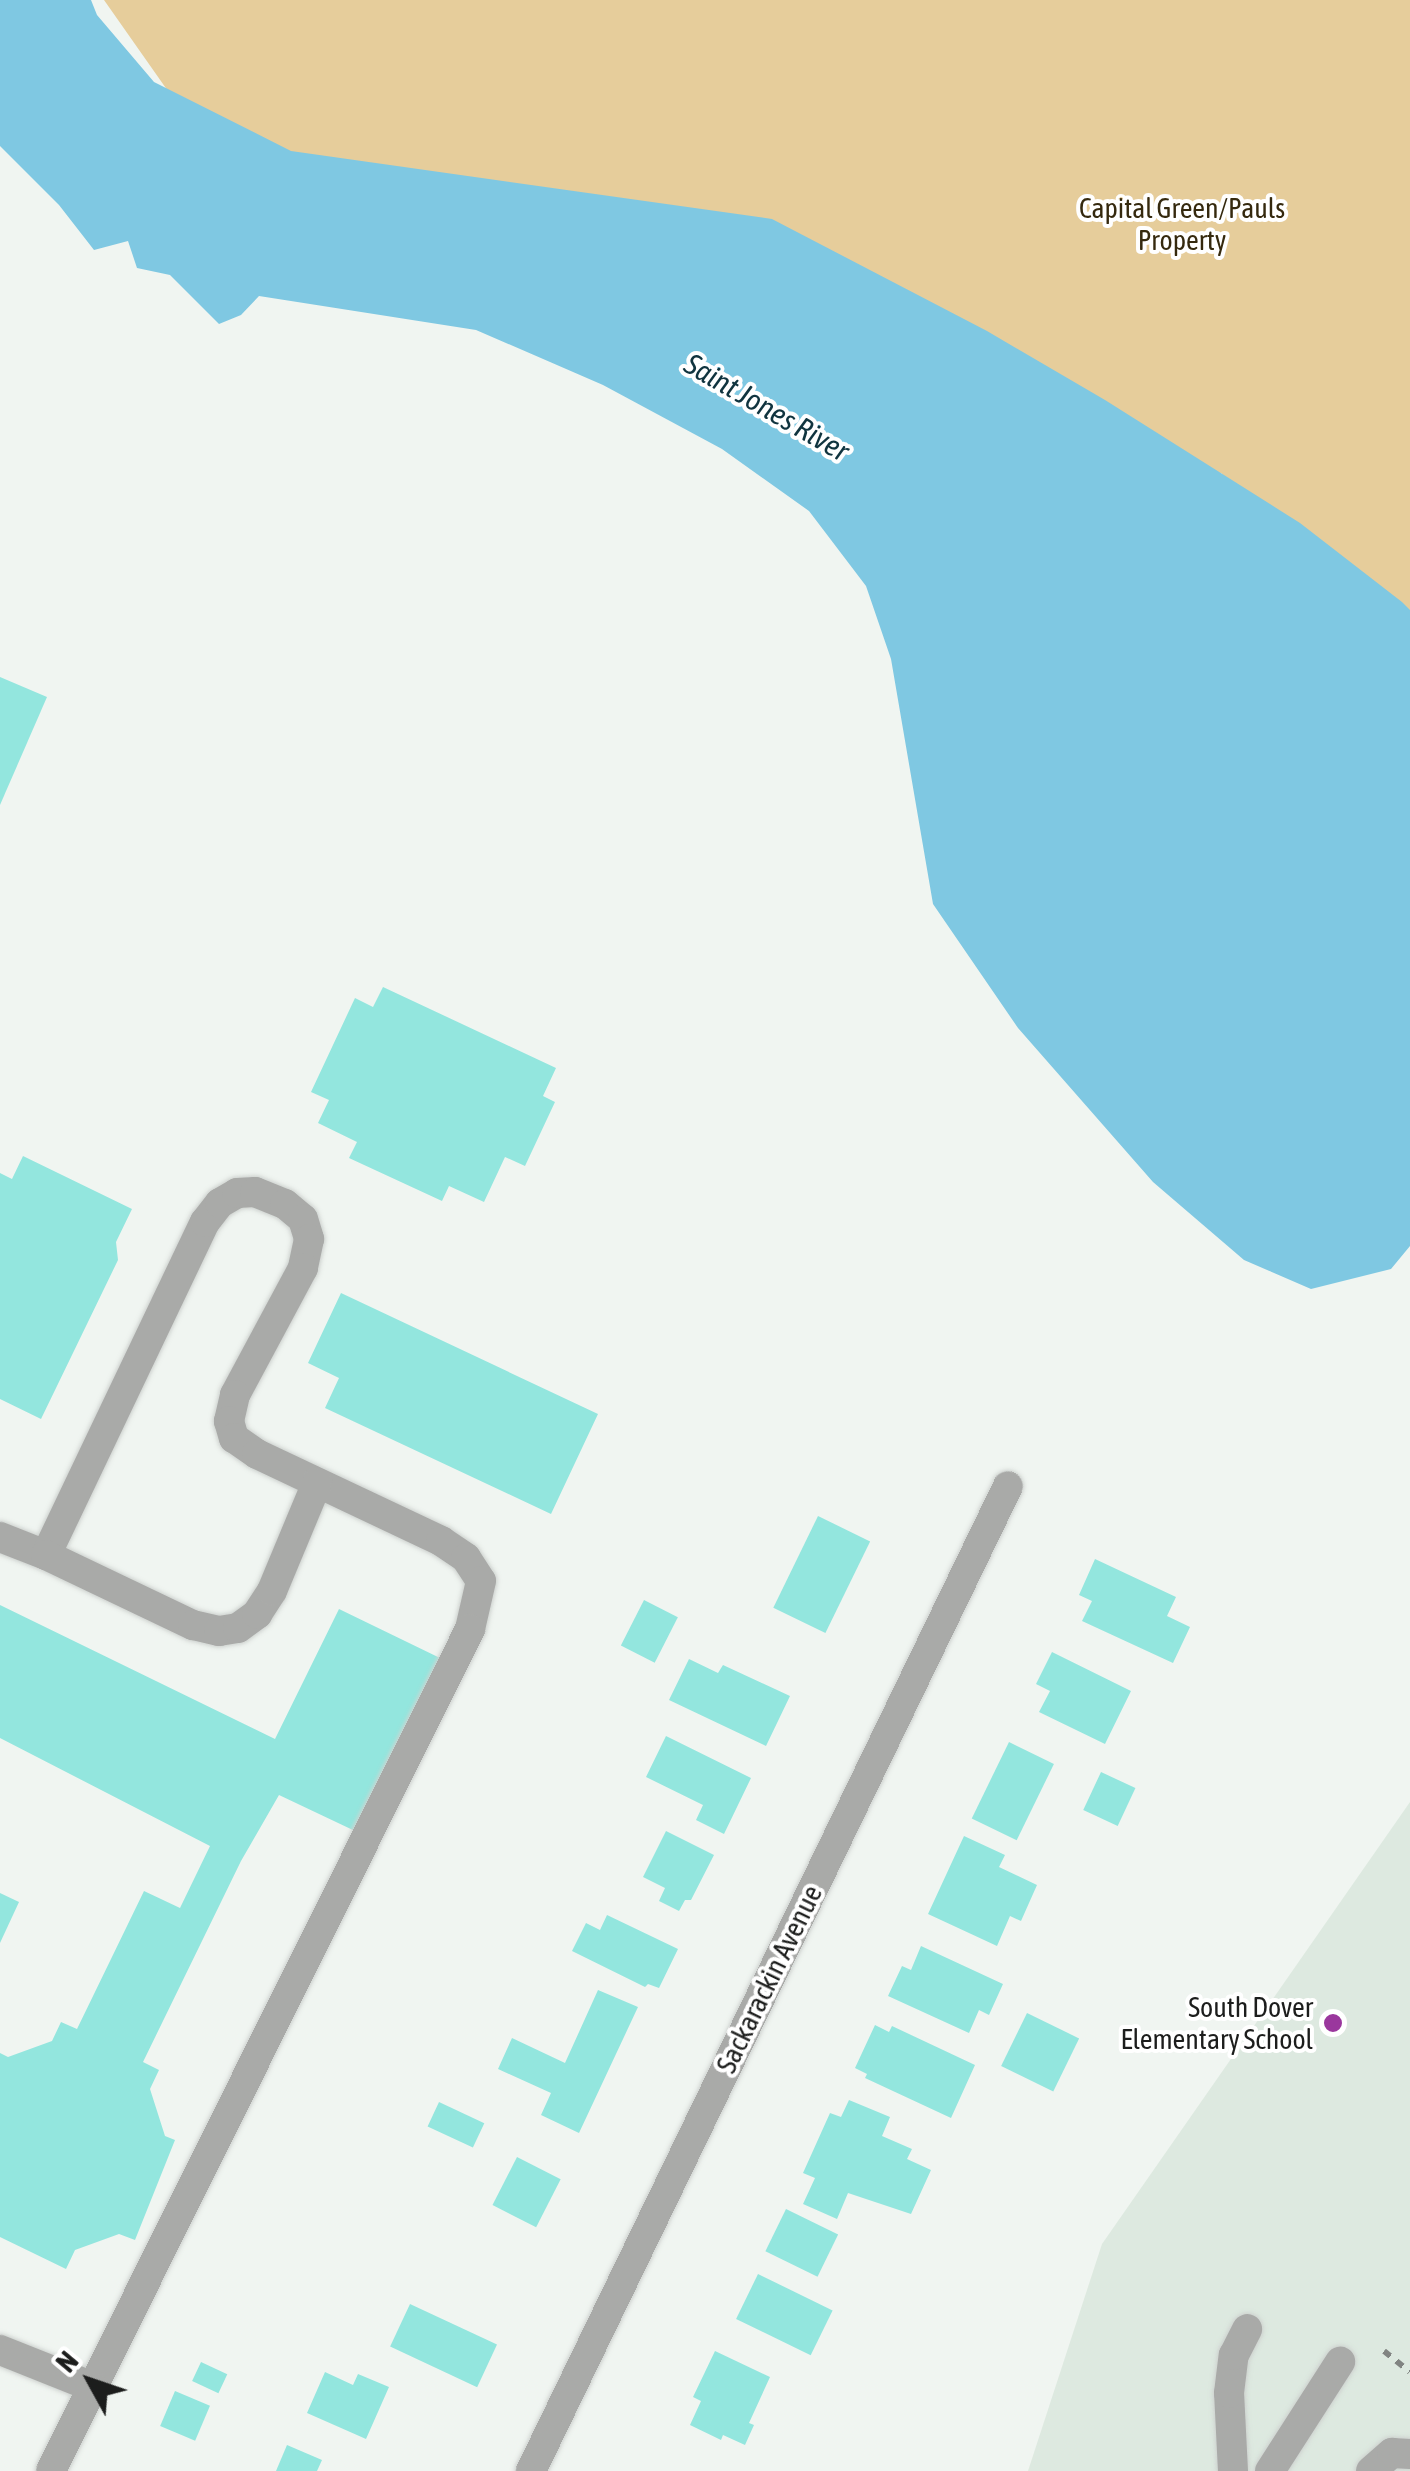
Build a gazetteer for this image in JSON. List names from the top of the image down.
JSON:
{
  "streets": {
    "street": ["Sackarackin Avenue"]
  },
  "water": ["Saint Jones River"],
  "parks": ["Capital Green/Pauls Property"],
  "places": ["South Dover Elementary School"],
  "north": "top left"
}
